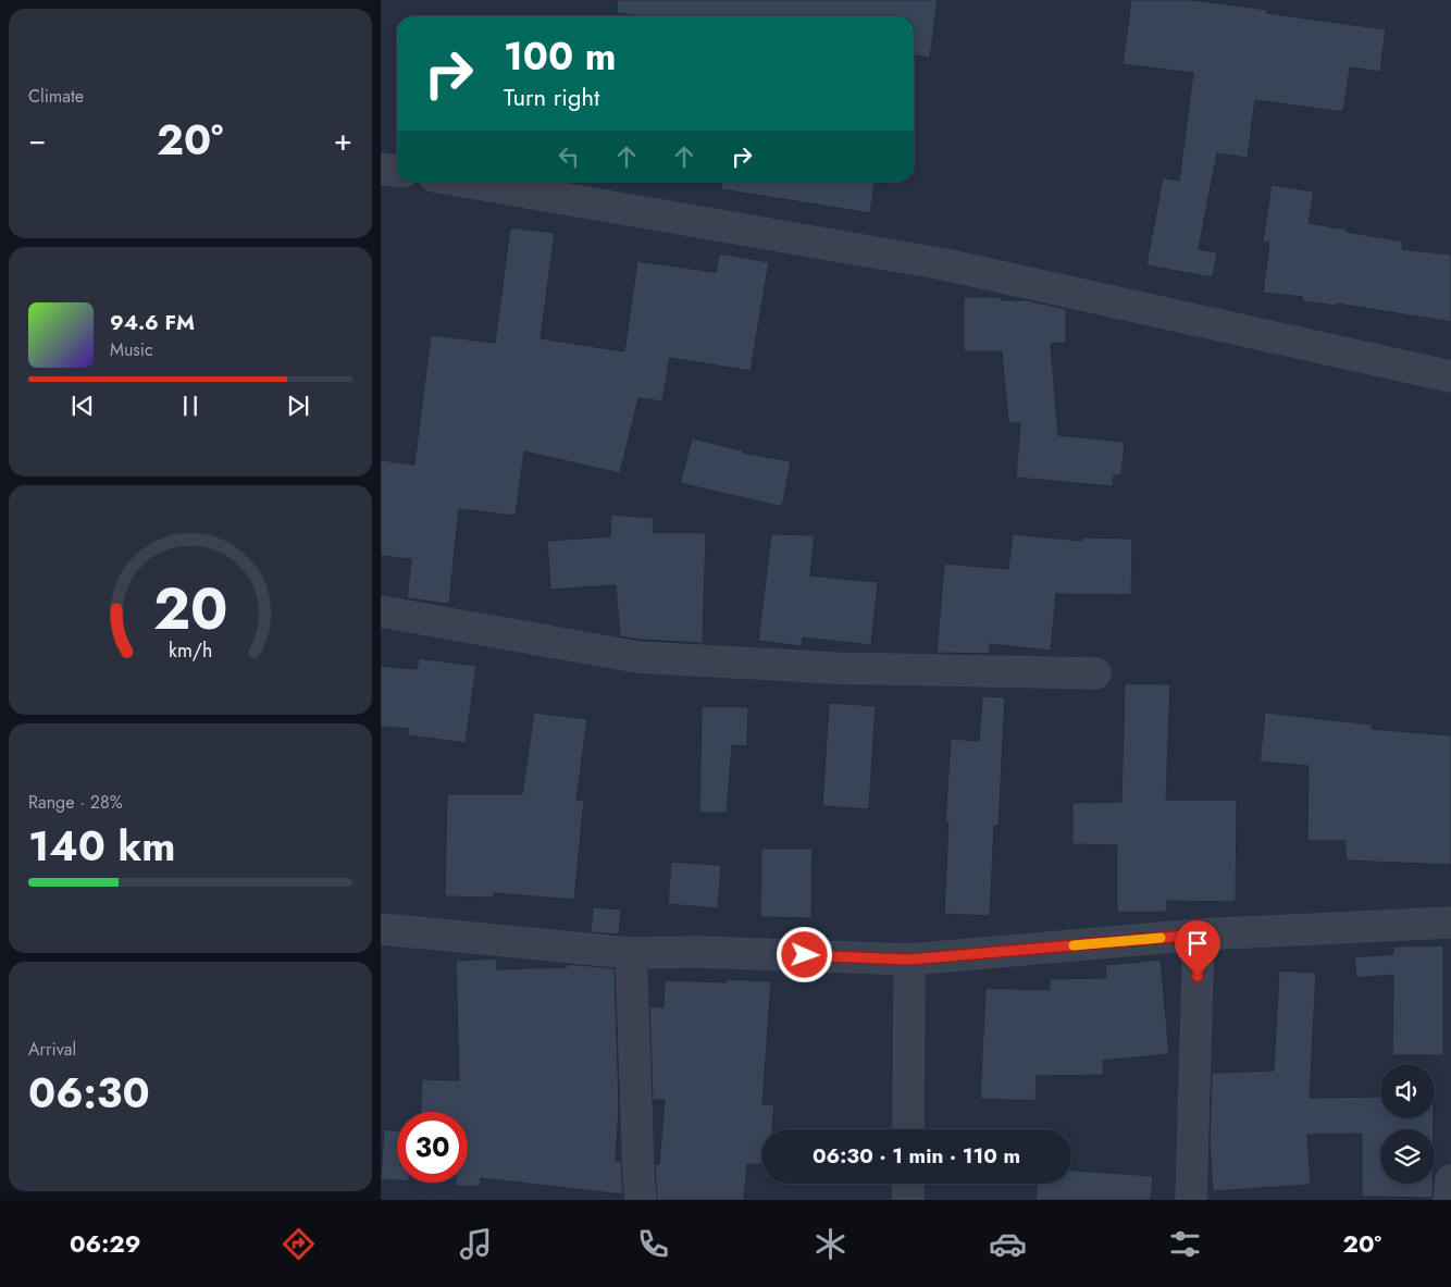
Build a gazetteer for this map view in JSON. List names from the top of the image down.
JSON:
{
  "page": {
    "tile": [
      "Climate",
      ["Range · 28%", "140 km"],
      ["Arrival", "06:30"]
    ],
    "turn": ["100 m", "Turn right"],
    "heat": ["−", "20°", "+"],
    "song": ["94.6 FM", "Music"],
    "limit": "30",
    "trip": "06:30 · 1 min · 110 m",
    "tabs": ["06:29", "20°"],
    "gauge": ["20", "km/h"]
  }
}
